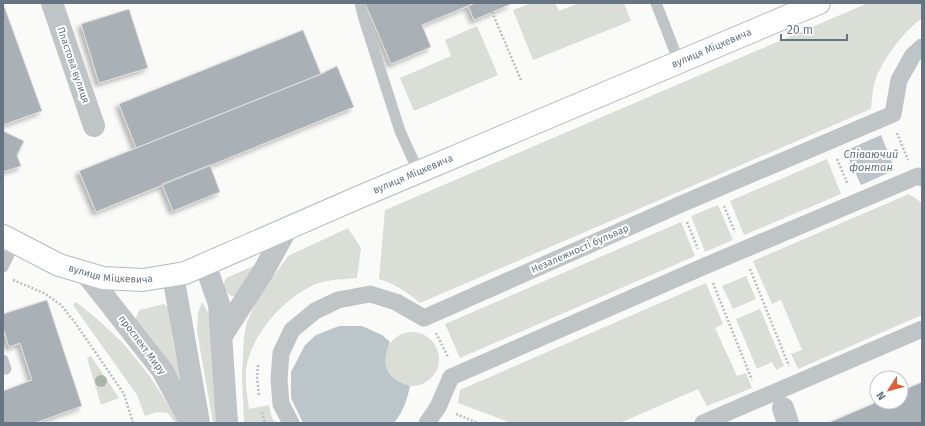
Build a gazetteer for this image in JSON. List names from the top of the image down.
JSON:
{
  "streets": {
    "main road": ["вулиця Міцкевича"],
    "street": ["Пластова вулиця", "Незалежності бульвар", "проспект Миру"]
  },
  "crossings": [
    ["вулиця Міцкевича", "проспект Миру"]
  ],
  "water": ["Співаючий фонтан"],
  "scale_bar": "20 m",
  "north": "bottom left"
}
